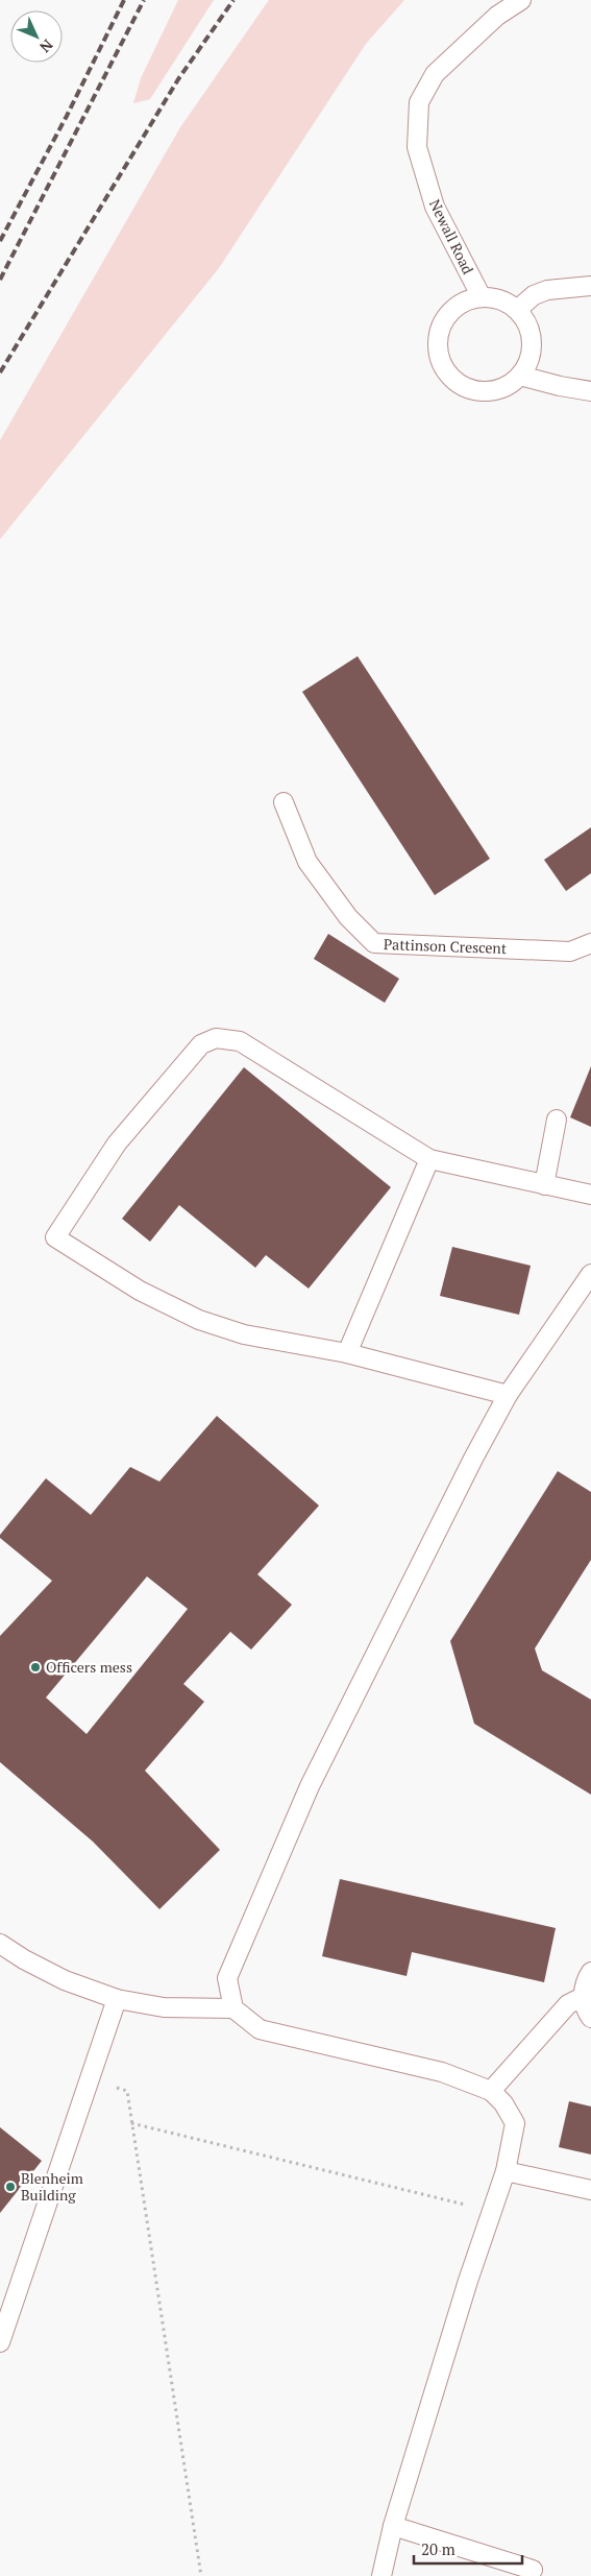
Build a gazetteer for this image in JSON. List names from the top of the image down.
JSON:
{
  "streets": {
    "lane": ["Newall Road", "Pattinson Crescent"]
  },
  "places": ["Officers mess", "Blenheim Building"],
  "scale_bar": "20 m",
  "north": "bottom right"
}
